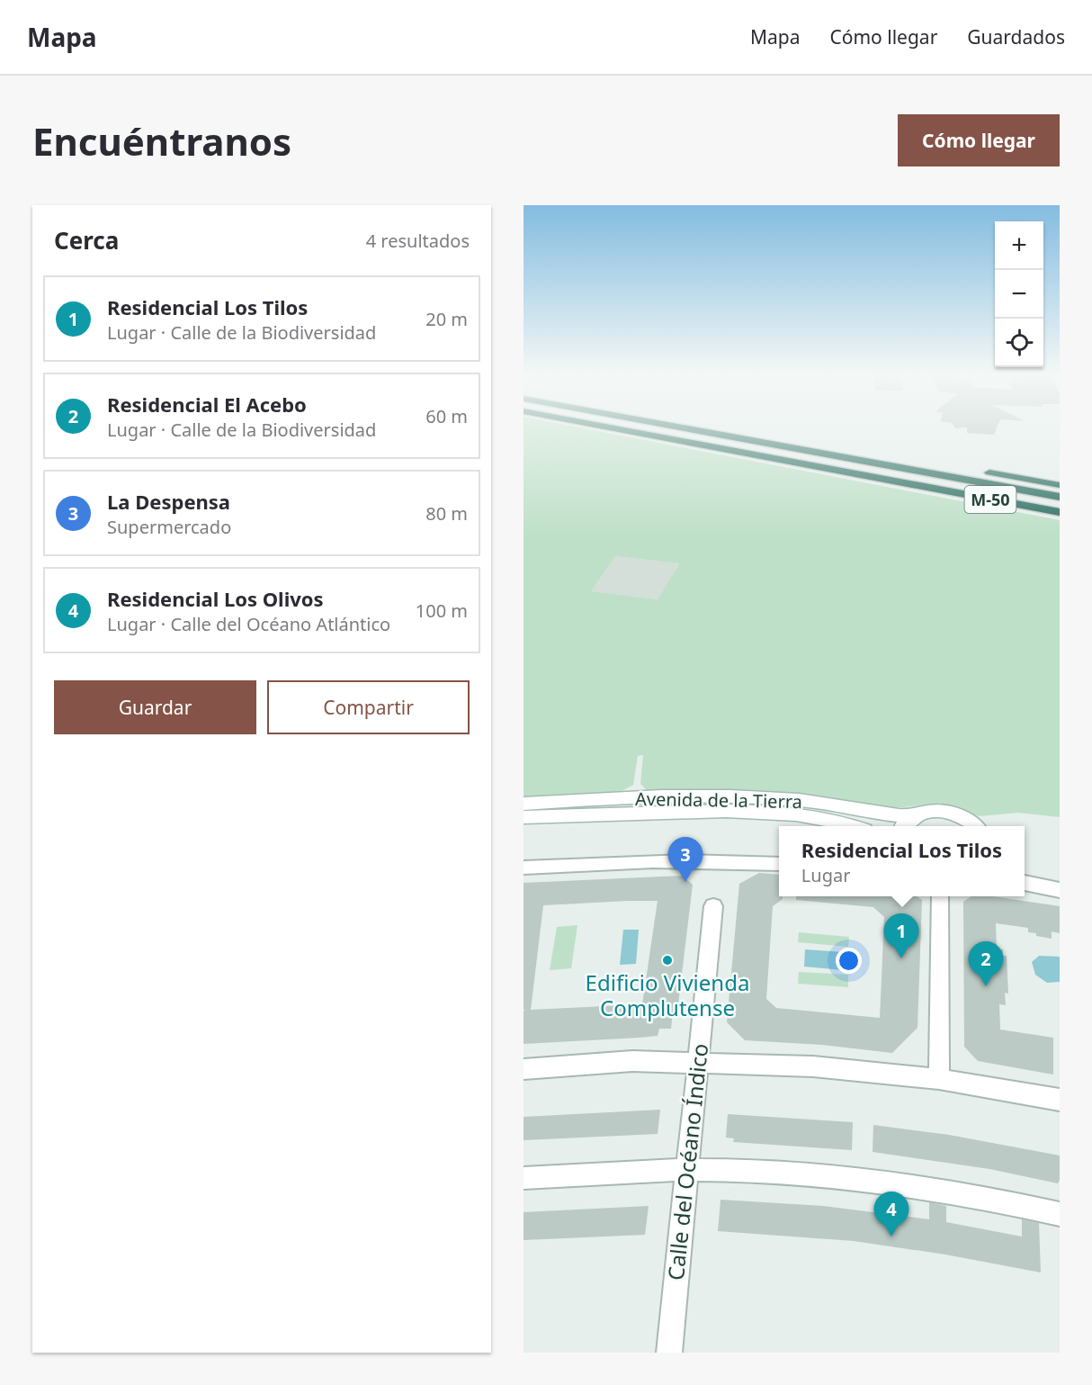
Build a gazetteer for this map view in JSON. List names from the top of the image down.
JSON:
{
  "streets": {
    "highway": ["M-50"],
    "street": ["Avenida de la Tierra", "Calle del Océano Índico"]
  },
  "places": ["Edificio Vivienda Complutense"],
  "page": {
    "header": "Mapa",
    "nav": ["Mapa", "Cómo llegar", "Guardados"],
    "buttons": [
      "Cómo llegar",
      ["Guardar", "Compartir"]
    ],
    "title": "Encuéntranos",
    "heading": ["Cerca", "4 resultados"],
    "map_buttons": ["+", "−"],
    "list": [
      {
        "mark": "1",
        "name": "Residencial Los Tilos",
        "note": "Lugar · Calle de la Biodiversidad",
        "value": "20 m"
      },
      {
        "mark": "2",
        "name": "Residencial El Acebo",
        "note": "Lugar · Calle de la Biodiversidad",
        "value": "60 m"
      },
      {
        "mark": "3",
        "name": "La Despensa",
        "note": "Supermercado",
        "value": "80 m"
      },
      {
        "mark": "4",
        "name": "Residencial Los Olivos",
        "note": "Lugar · Calle del Océano Atlántico",
        "value": "100 m"
      }
    ],
    "popup": ["Residencial Los Tilos", "Lugar"],
    "pins": [
      "3",
      "1",
      "2",
      "4"
    ]
  }
}
